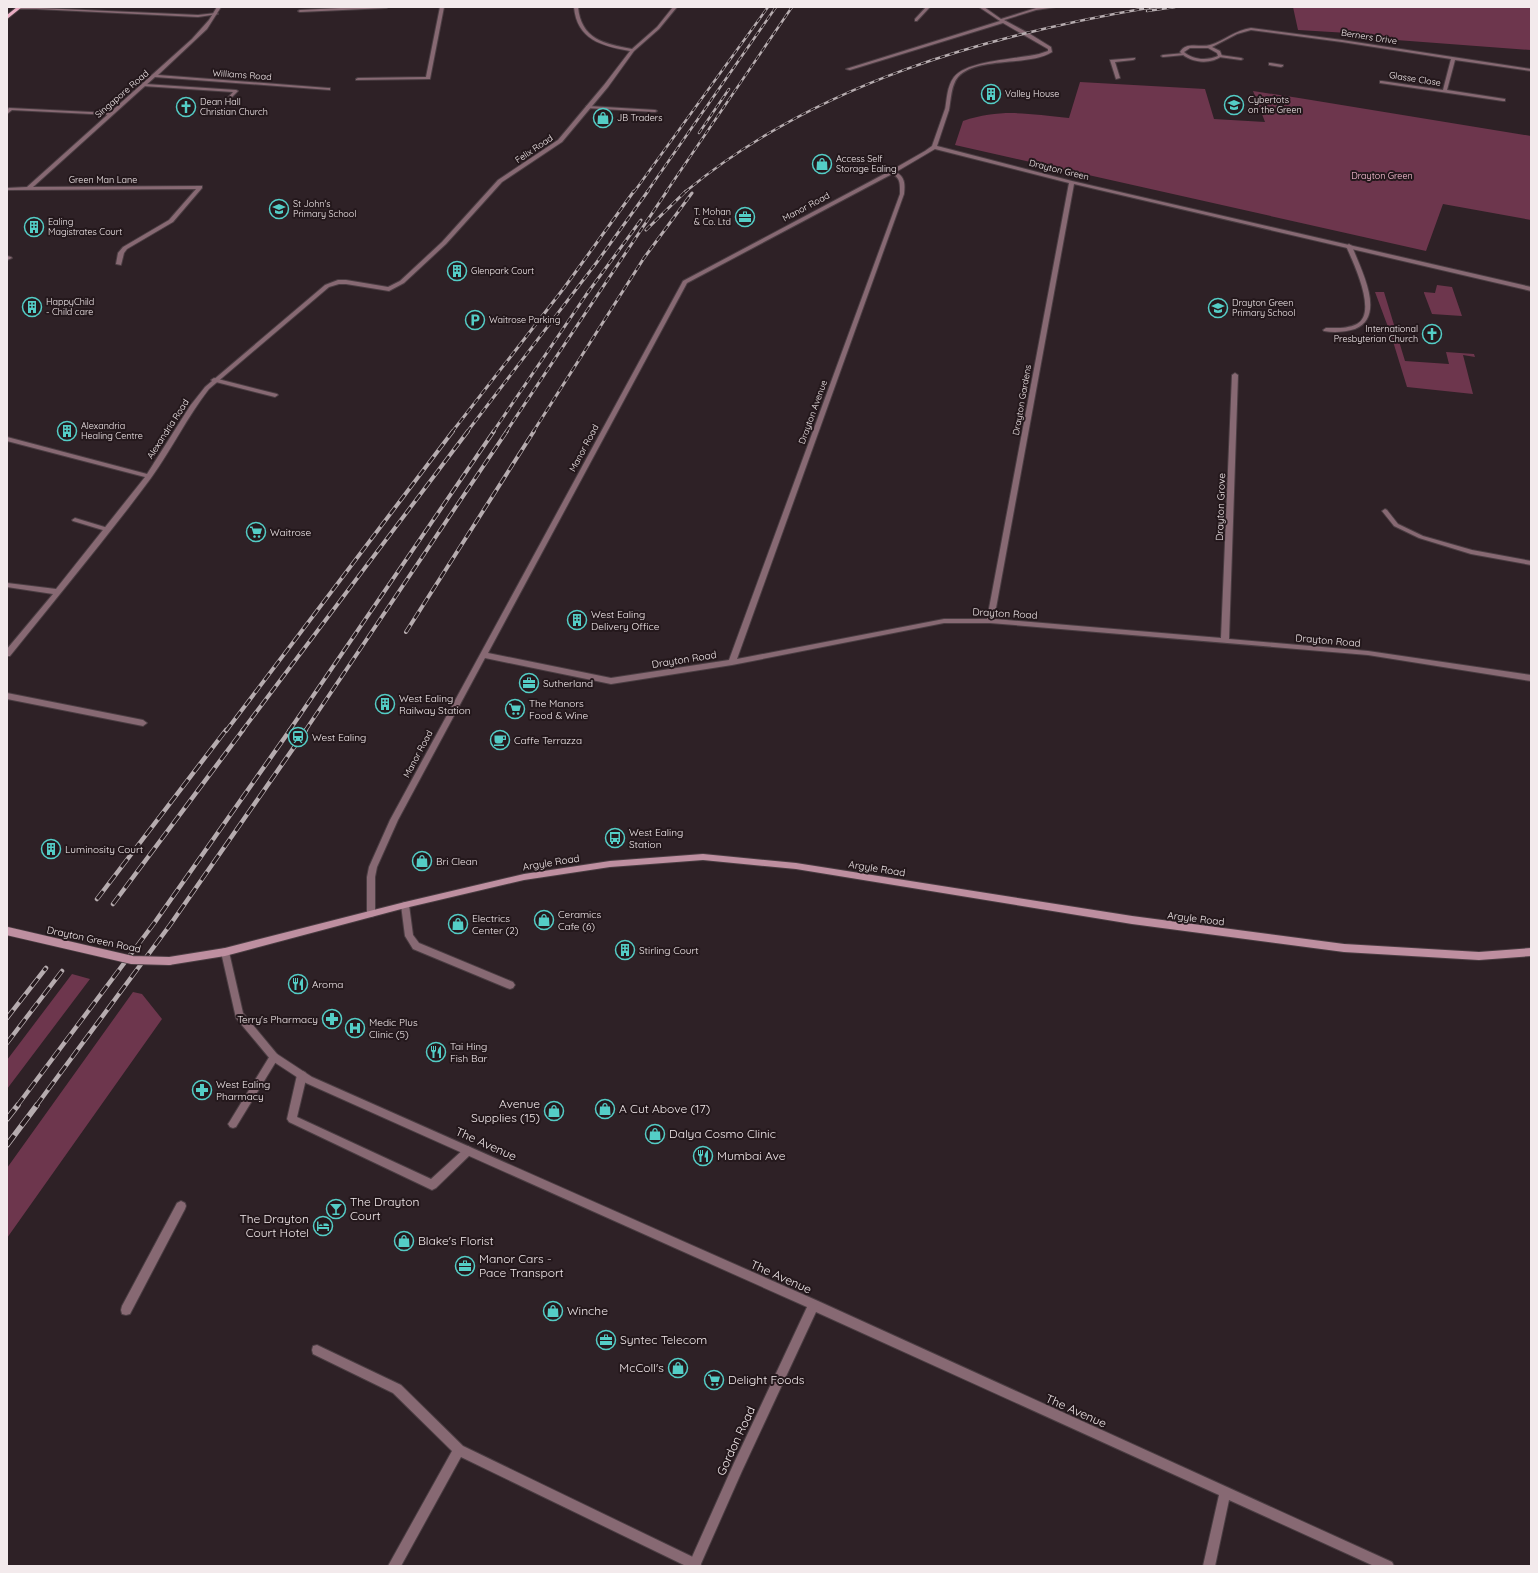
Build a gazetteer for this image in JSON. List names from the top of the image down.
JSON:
{
  "streets": {
    "main road": ["Argyle Road", "Drayton Green Road"],
    "street": [
      "Berners Drive",
      "Williams Road",
      "Glasse Close",
      "Singapore Road",
      "Felix Road",
      "Drayton Green",
      "Green Man Lane",
      "Manor Road",
      "Drayton Gardens",
      "Drayton Avenue",
      "Alexandria Road",
      "Drayton Grove",
      "Drayton Road",
      "The Avenue",
      "Gordon Road"
    ]
  },
  "crossings": [
    ["Berners Drive", "Glasse Close"],
    ["Williams Road", "Singapore Road"],
    ["Singapore Road", "Green Man Lane"],
    ["Felix Road", "Alexandria Road"],
    ["Drayton Green", "Manor Road"],
    ["Drayton Green", "Drayton Gardens"],
    ["Manor Road", "Drayton Avenue"],
    ["Manor Road", "Drayton Road"],
    ["Manor Road", "Argyle Road"],
    ["Drayton Gardens", "Drayton Road"],
    ["Drayton Avenue", "Drayton Road"],
    ["Drayton Grove", "Drayton Road"],
    ["Argyle Road", "Drayton Green Road"],
    ["Argyle Road", "The Avenue"],
    ["Drayton Green Road", "The Avenue"],
    ["The Avenue", "Gordon Road"]
  ],
  "parks": ["Drayton Green"],
  "places": {
    "building": [
      "Valley House",
      "Ealing Magistrates Court",
      "Glenpark Court",
      "HappyChild - Child care",
      "Alexandria Healing Centre",
      "West Ealing Delivery Office",
      "West Ealing Railway Station",
      "Luminosity Court",
      "Stirling Court"
    ],
    "school or university": ["Cybertots on the Green", "St John's Primary School", "Drayton Green Primary School"],
    "church": ["Dean Hall Christian Church", "International Presbyterian Church"],
    "shop": [
      "JB Traders",
      "Access Self Storage Ealing",
      "Bri Clean",
      "Ceramics Cafe (6)",
      "Electrics Center (2)",
      "A Cut Above (17)",
      "Avenue Supplies (15)",
      "Dalya Cosmo Clinic",
      "Blake's Florist",
      "Winche",
      "McColl's"
    ],
    "office": [
      "T. Mohan & Co. Ltd",
      "Sutherland",
      "Manor Cars - Pace Transport",
      "Syntec Telecom"
    ],
    "parking": ["Waitrose Parking"],
    "supermarket": ["Waitrose", "The Manors Food & Wine", "Delight Foods"],
    "station": ["West Ealing"],
    "cafe": ["Caffe Terrazza"],
    "bus stop": ["West Ealing Station"],
    "restaurant": ["Aroma", "Tai Hing Fish Bar", "Mumbai Ave"],
    "pharmacy": ["Terry's Pharmacy", "West Ealing Pharmacy"],
    "hospital": ["Medic Plus Clinic (5)"],
    "bar": ["The Drayton Court"],
    "hotel": ["The Drayton Court Hotel"]
  }
}
